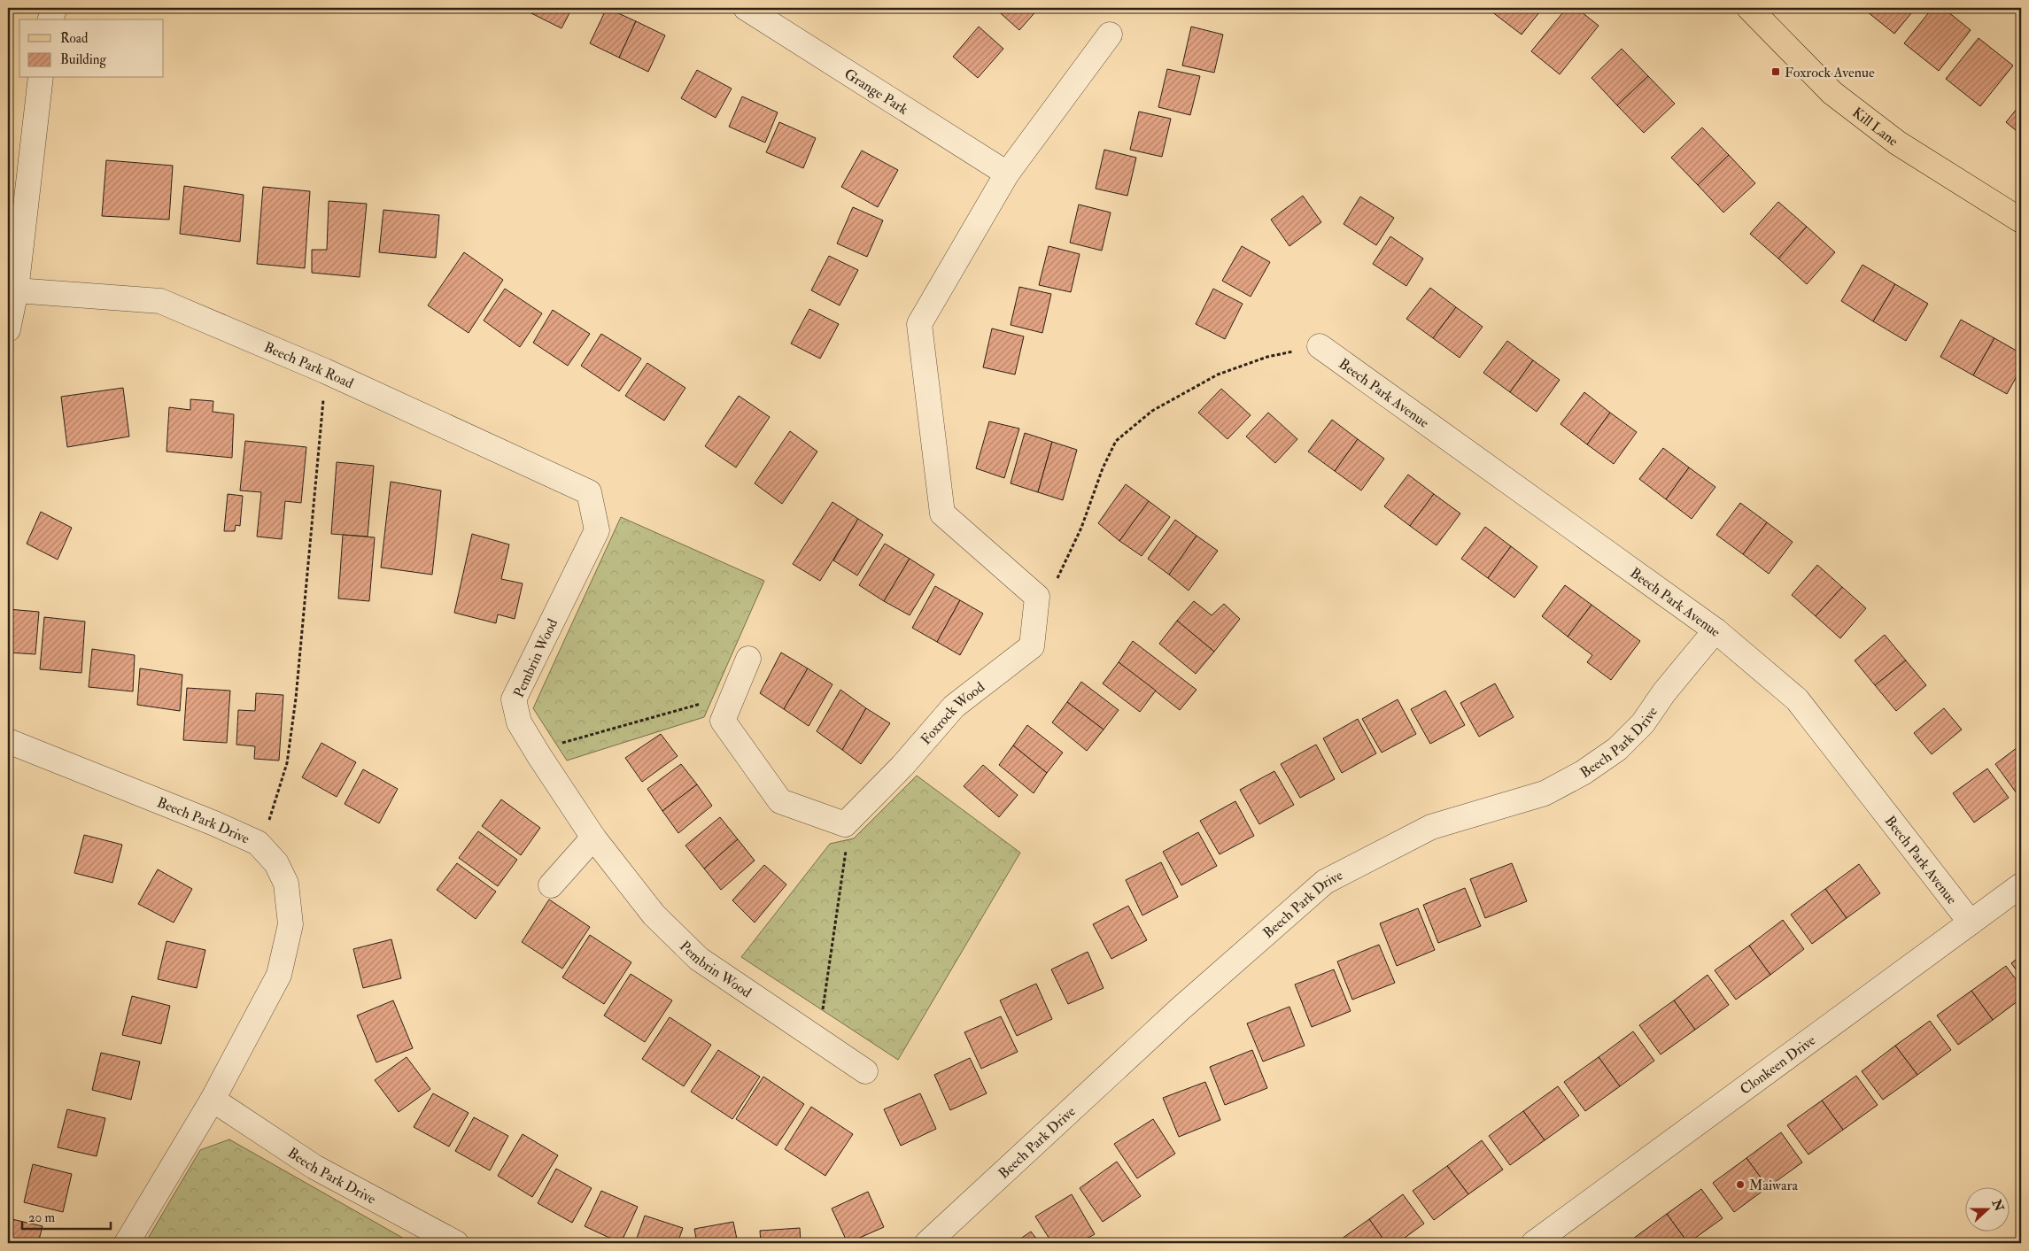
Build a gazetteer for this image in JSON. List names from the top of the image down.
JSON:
{
  "streets": {
    "main road": ["Kill Lane"],
    "street": [
      "Grange Park",
      "Beech Park Road",
      "Beech Park Avenue",
      "Pembrin Wood",
      "Foxrock Wood",
      "Beech Park Drive",
      "Clonkeen Drive"
    ]
  },
  "crossings": [
    ["Beech Park Road", "Pembrin Wood"],
    ["Beech Park Avenue", "Beech Park Drive"],
    ["Beech Park Avenue", "Clonkeen Drive"]
  ],
  "places": {
    "transit": ["Foxrock Avenue"],
    "other": ["Maiwara"]
  },
  "legend": ["Road", "Building"],
  "scale_bar": "20 m",
  "north": "right"
}
